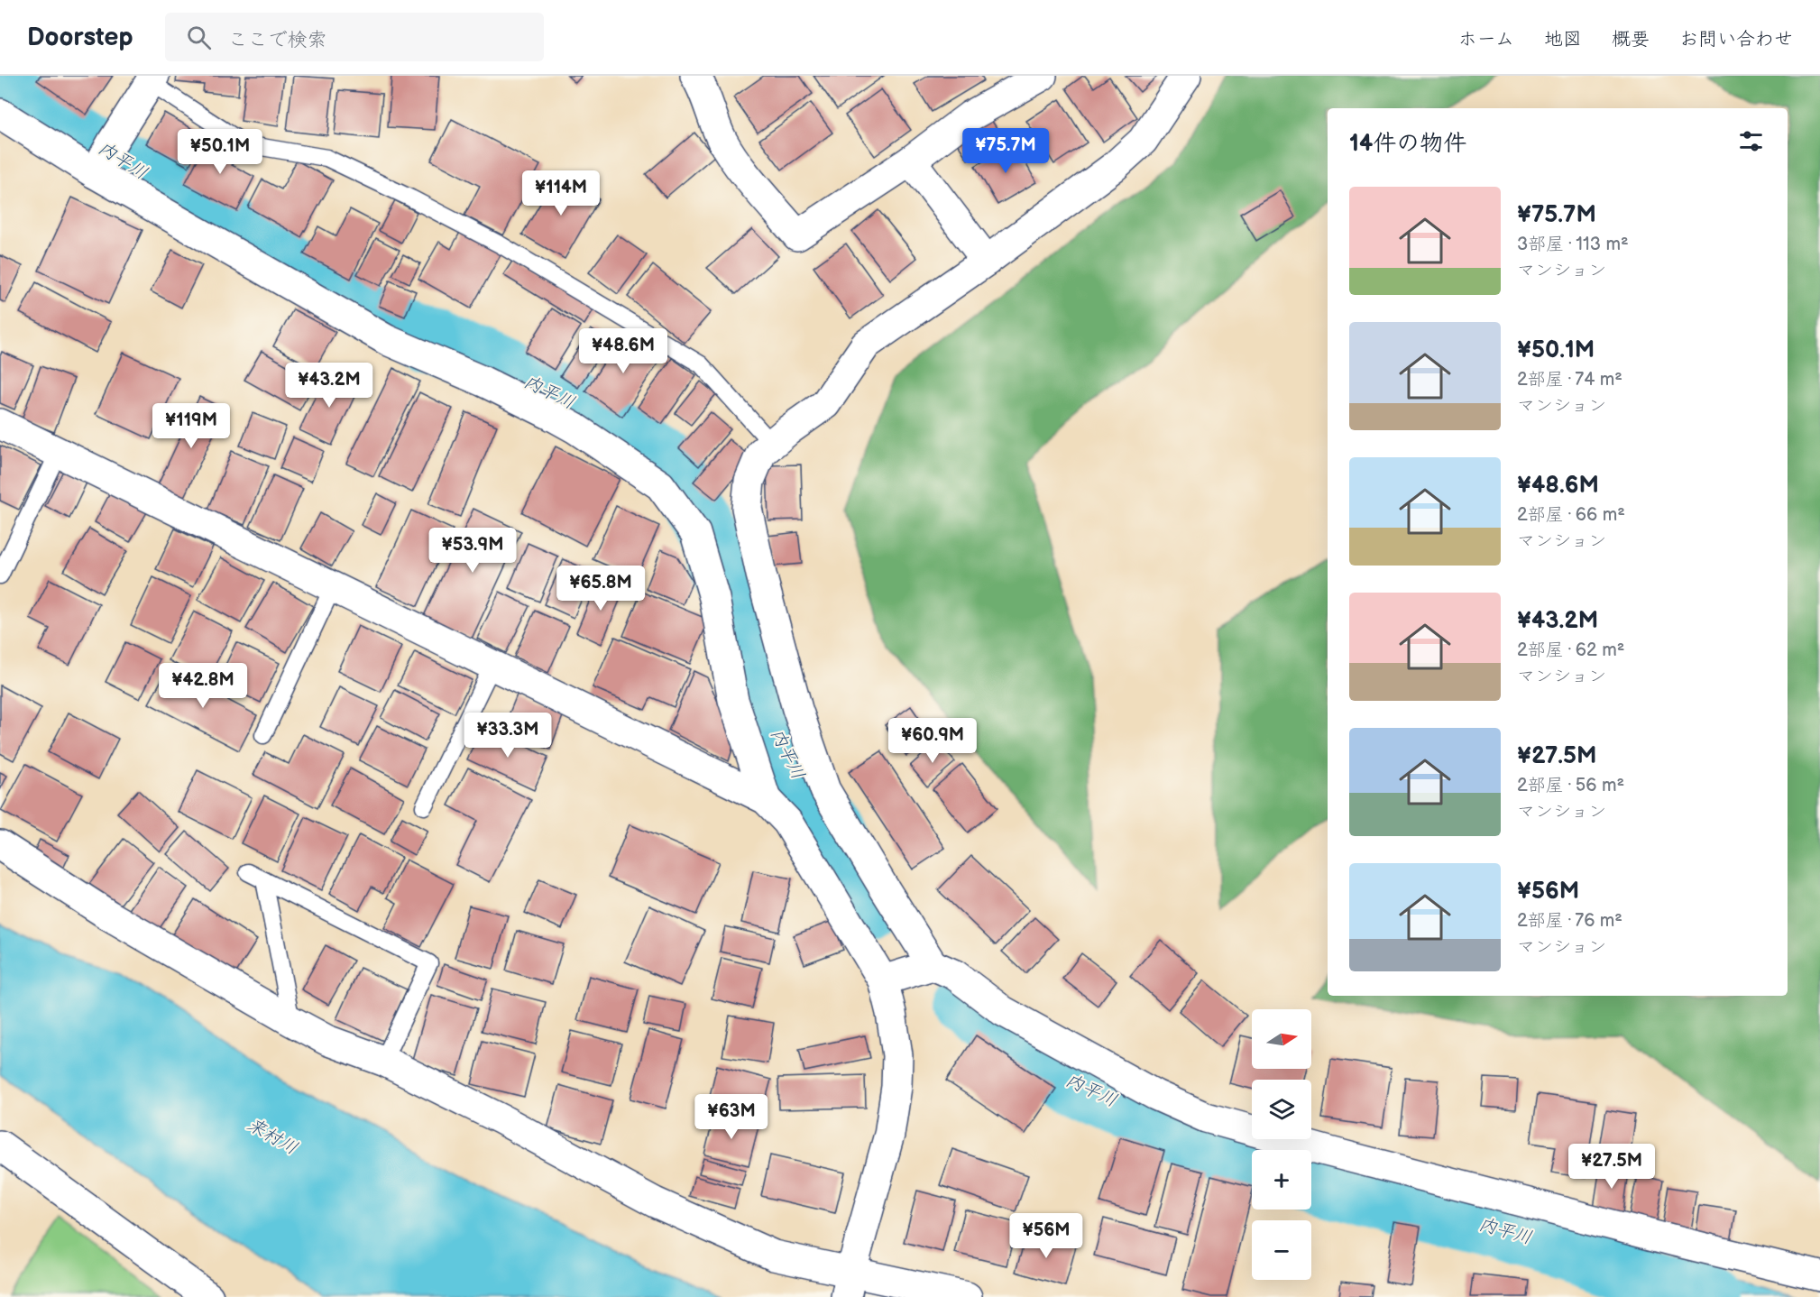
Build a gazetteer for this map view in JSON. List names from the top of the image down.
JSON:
{
  "water": ["内平川", "来村川"],
  "north": "right",
  "page": {
    "header": "Doorstep",
    "search": "ここで検索",
    "nav": [
      "ホーム",
      "地図",
      "概要",
      "お問い合わせ"
    ],
    "heading": "14件の物件",
    "price": [
      "¥75.7M",
      "¥50.1M",
      "¥114M",
      "¥48.6M",
      "¥43.2M",
      "¥119M",
      "¥53.9M",
      "¥65.8M",
      "¥42.8M",
      "¥33.3M",
      "¥60.9M",
      "¥63M",
      "¥27.5M",
      "¥56M"
    ],
    "list": [
      {
        "name": "¥75.7M",
        "note": "3部屋 · 113 m² · マンション"
      },
      {
        "name": "¥50.1M",
        "note": "2部屋 · 74 m² · マンション"
      },
      {
        "name": "¥48.6M",
        "note": "2部屋 · 66 m² · マンション"
      },
      {
        "name": "¥43.2M",
        "note": "2部屋 · 62 m² · マンション"
      },
      {
        "name": "¥27.5M",
        "note": "2部屋 · 56 m² · マンション"
      },
      {
        "name": "¥56M",
        "note": "2部屋 · 76 m² · マンション"
      }
    ],
    "map_buttons": ["+", "−"]
  }
}
